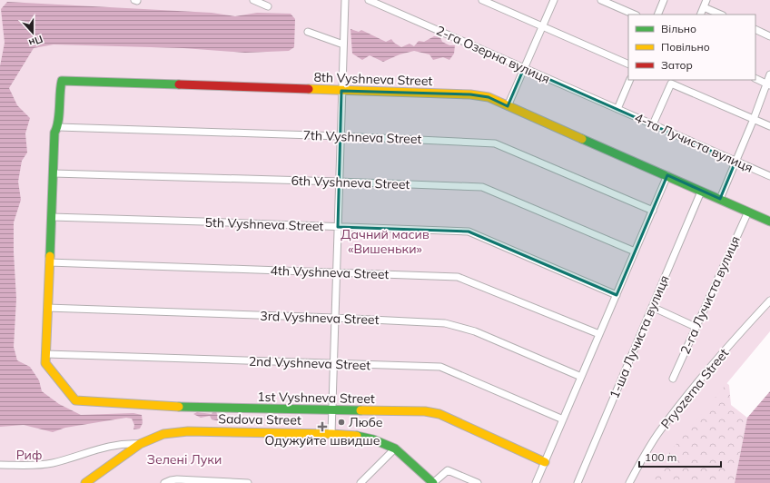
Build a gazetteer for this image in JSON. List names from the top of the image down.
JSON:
{
  "streets": {
    "street": [
      "2-га Озерна вулиця",
      "8th Vyshneva Street",
      "7th Vyshneva Street",
      "4-та Лучиста вулиця",
      "6th Vyshneva Street",
      "5th Vyshneva Street",
      "4th Vyshneva Street",
      "2-га Лучиста вулиця",
      "3rd Vyshneva Street",
      "1-ша Лучиста вулиця",
      "2nd Vyshneva Street",
      "Pryozerna Street",
      "1st Vyshneva Street",
      "Sadova Street"
    ]
  },
  "crossings": [
    ["2-га Озерна вулиця", "4-та Лучиста вулиця"],
    ["8th Vyshneva Street", "7th Vyshneva Street"],
    ["8th Vyshneva Street", "2-га Лучиста вулиця"],
    ["8th Vyshneva Street", "1-ша Лучиста вулиця"],
    ["2nd Vyshneva Street", "1st Vyshneva Street"]
  ],
  "parks": ["Дачний масив «Вишеньки»", "Риф", "Зелені Луки"],
  "places": {
    "other": ["Любе"],
    "health": ["Одужуйте швидше"]
  },
  "legend": ["Вільно", "Повільно", "Затор"],
  "scale_bar": "100 m",
  "north": "bottom"
}
